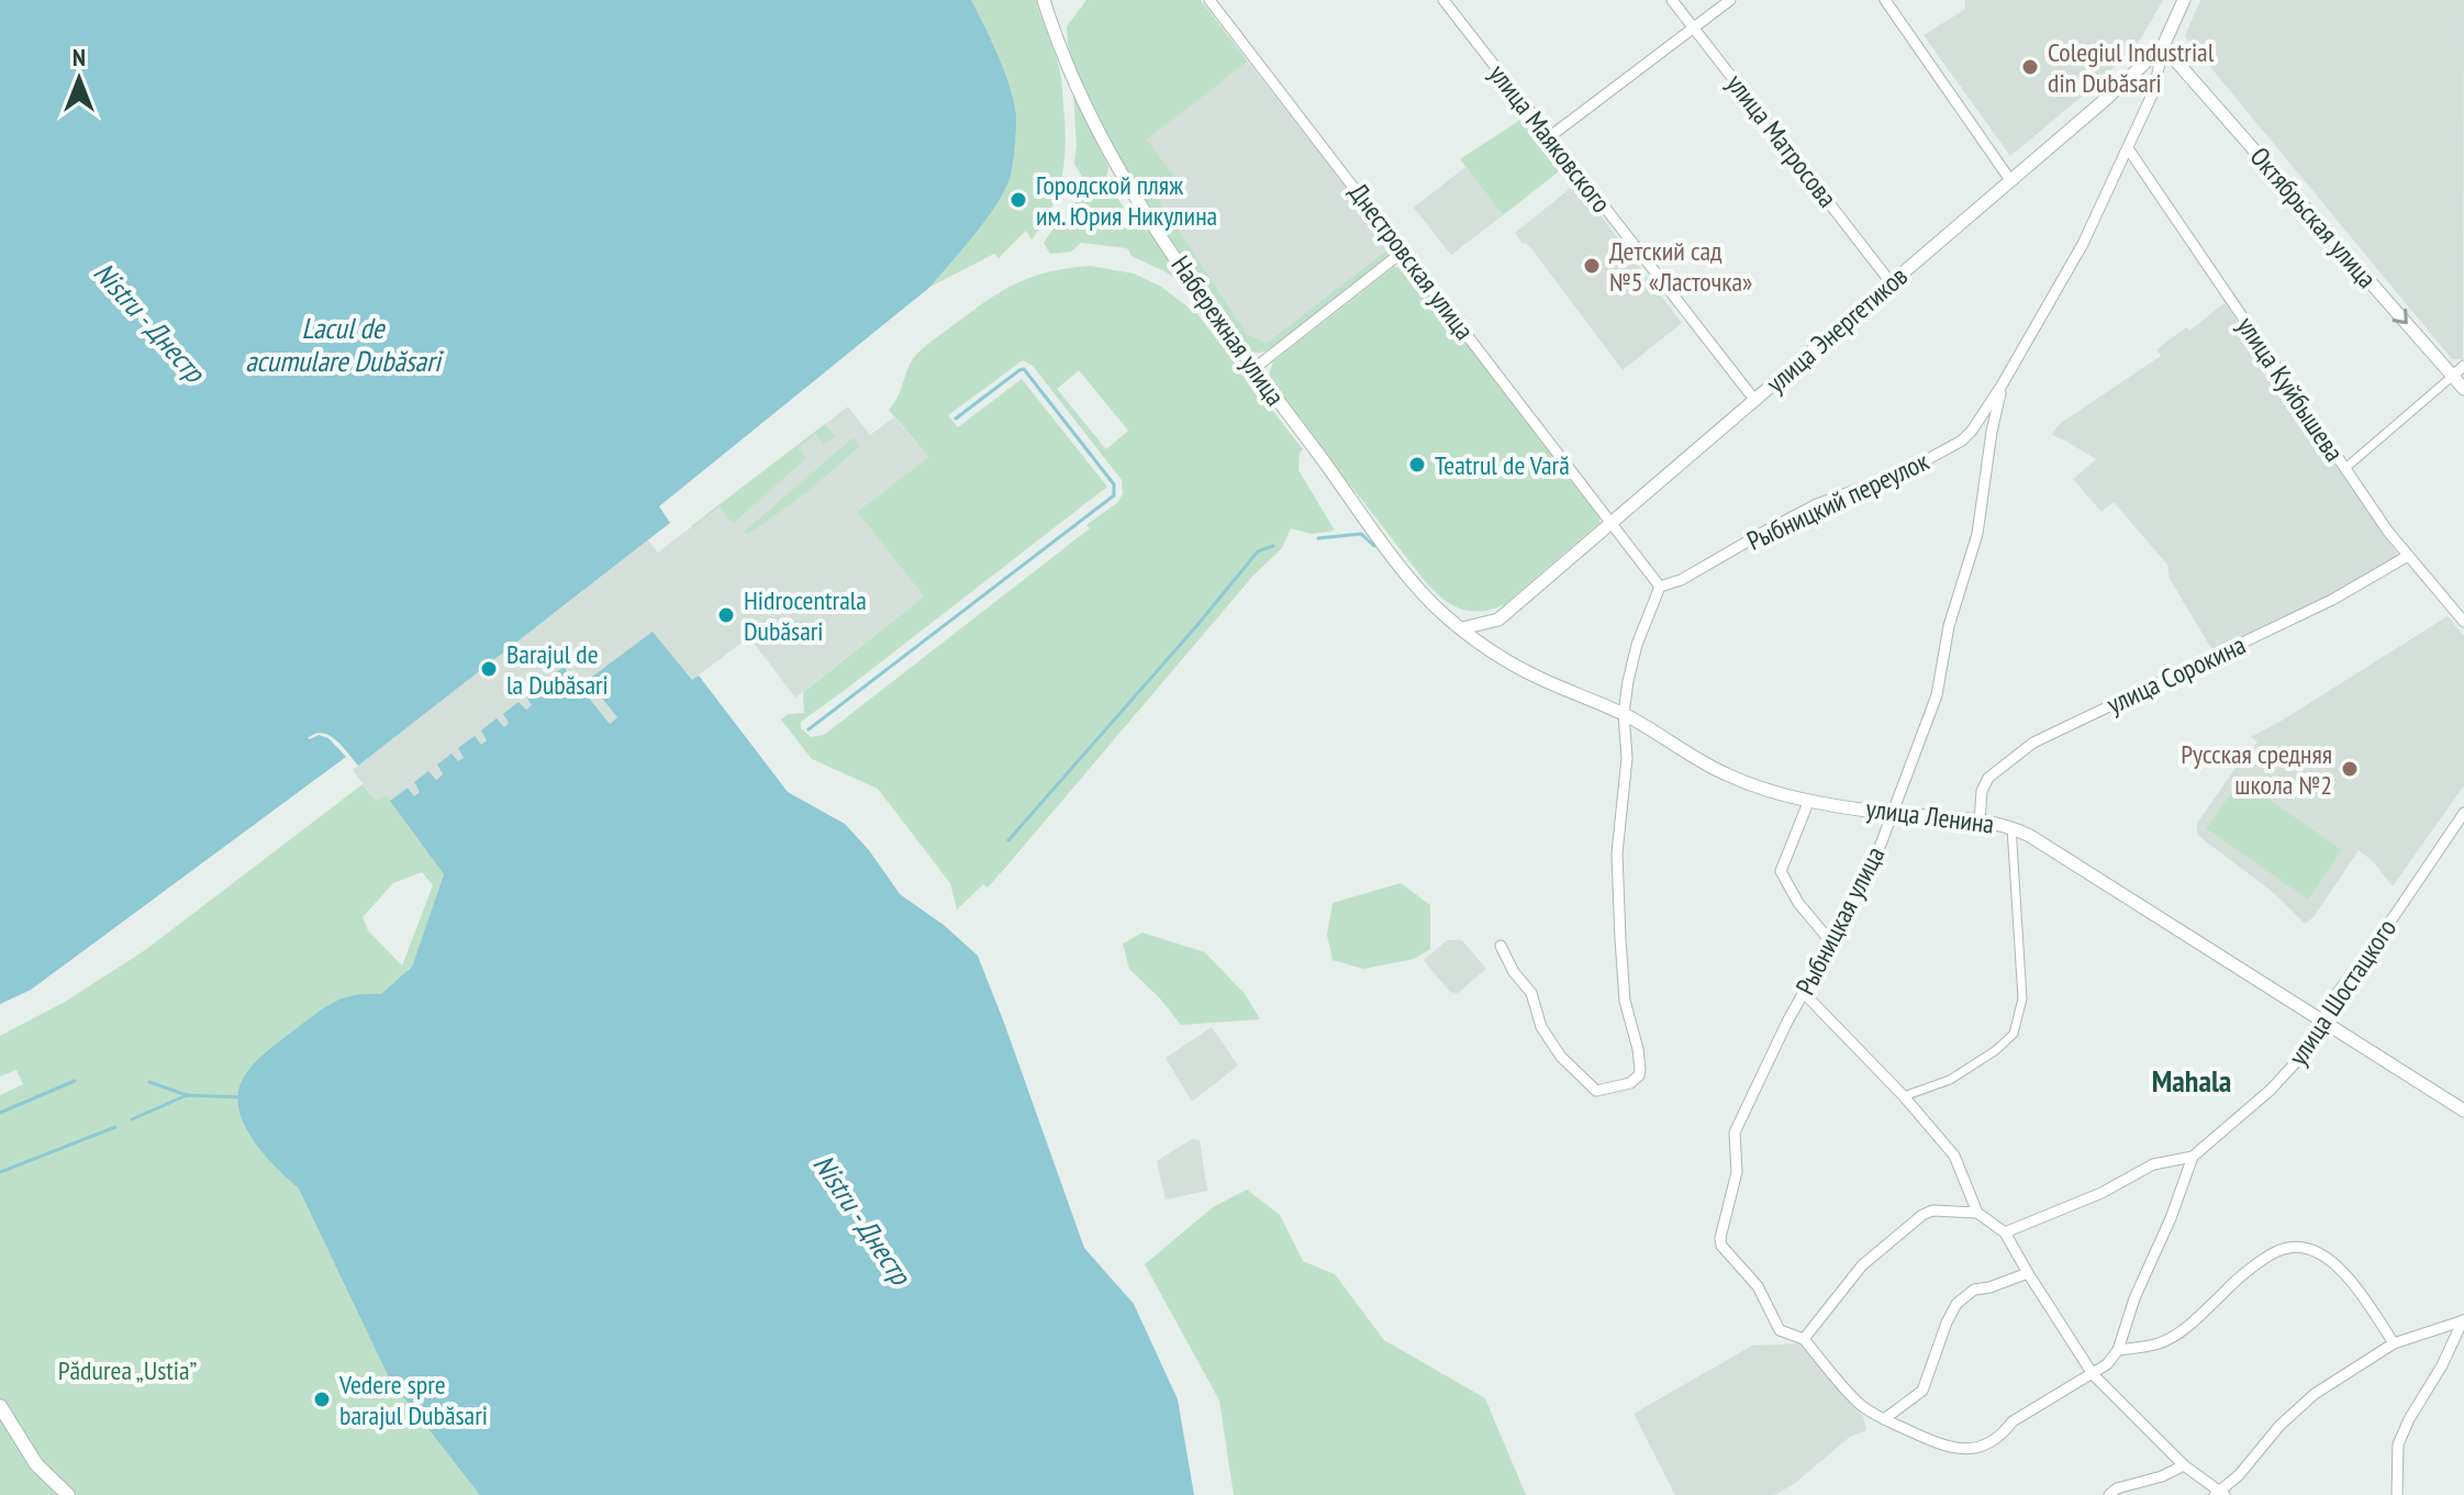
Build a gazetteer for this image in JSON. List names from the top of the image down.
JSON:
{
  "streets": {
    "street": [
      "улица Маяковского",
      "улица Матросова",
      "Октябрьская улица",
      "Днестровская улица",
      "улица Энергетиков",
      "Набережная улица",
      "улица Куйбышева",
      "Рыбницкий переулок",
      "улица Сорокина",
      "улица Ленина",
      "Рыбницкая улица",
      "улица Шостацкого"
    ]
  },
  "crossings": [
    ["улица Маяковского", "улица Энергетиков"],
    ["улица Матросова", "улица Энергетиков"],
    ["Октябрьская улица", "улица Энергетиков"],
    ["Октябрьская улица", "Рыбницкий переулок"],
    ["Днестровская улица", "улица Энергетиков"],
    ["Днестровская улица", "Рыбницкий переулок"],
    ["улица Энергетиков", "Набережная улица"],
    ["улица Энергетиков", "Рыбницкий переулок"],
    ["улица Энергетиков", "улица Ленина"],
    ["Набережная улица", "улица Ленина"],
    ["улица Куйбышева", "Рыбницкий переулок"],
    ["улица Куйбышева", "улица Сорокина"],
    ["Рыбницкий переулок", "Рыбницкая улица"],
    ["улица Сорокина", "улица Ленина"],
    ["улица Ленина", "Рыбницкая улица"],
    ["улица Ленина", "улица Шостацкого"]
  ],
  "one_way": ["Октябрьская улица"],
  "districts": ["Mahala"],
  "water": ["Nistru - Днестр", "Lacul de acumulare Dubăsari"],
  "parks": ["Pădurea „Ustia”"],
  "places": [
    "Colegiul Industrial din Dubăsari",
    "Городской пляж им. Юрия Никулина",
    "Детский сад №5 «Ласточка»",
    "Teatrul de Vară",
    "Hidrocentrala Dubăsari",
    "Barajul de la Dubăsari",
    "Русская средняя школа №2",
    "Vedere spre barajul Dubăsari"
  ],
  "north": "top"
}
